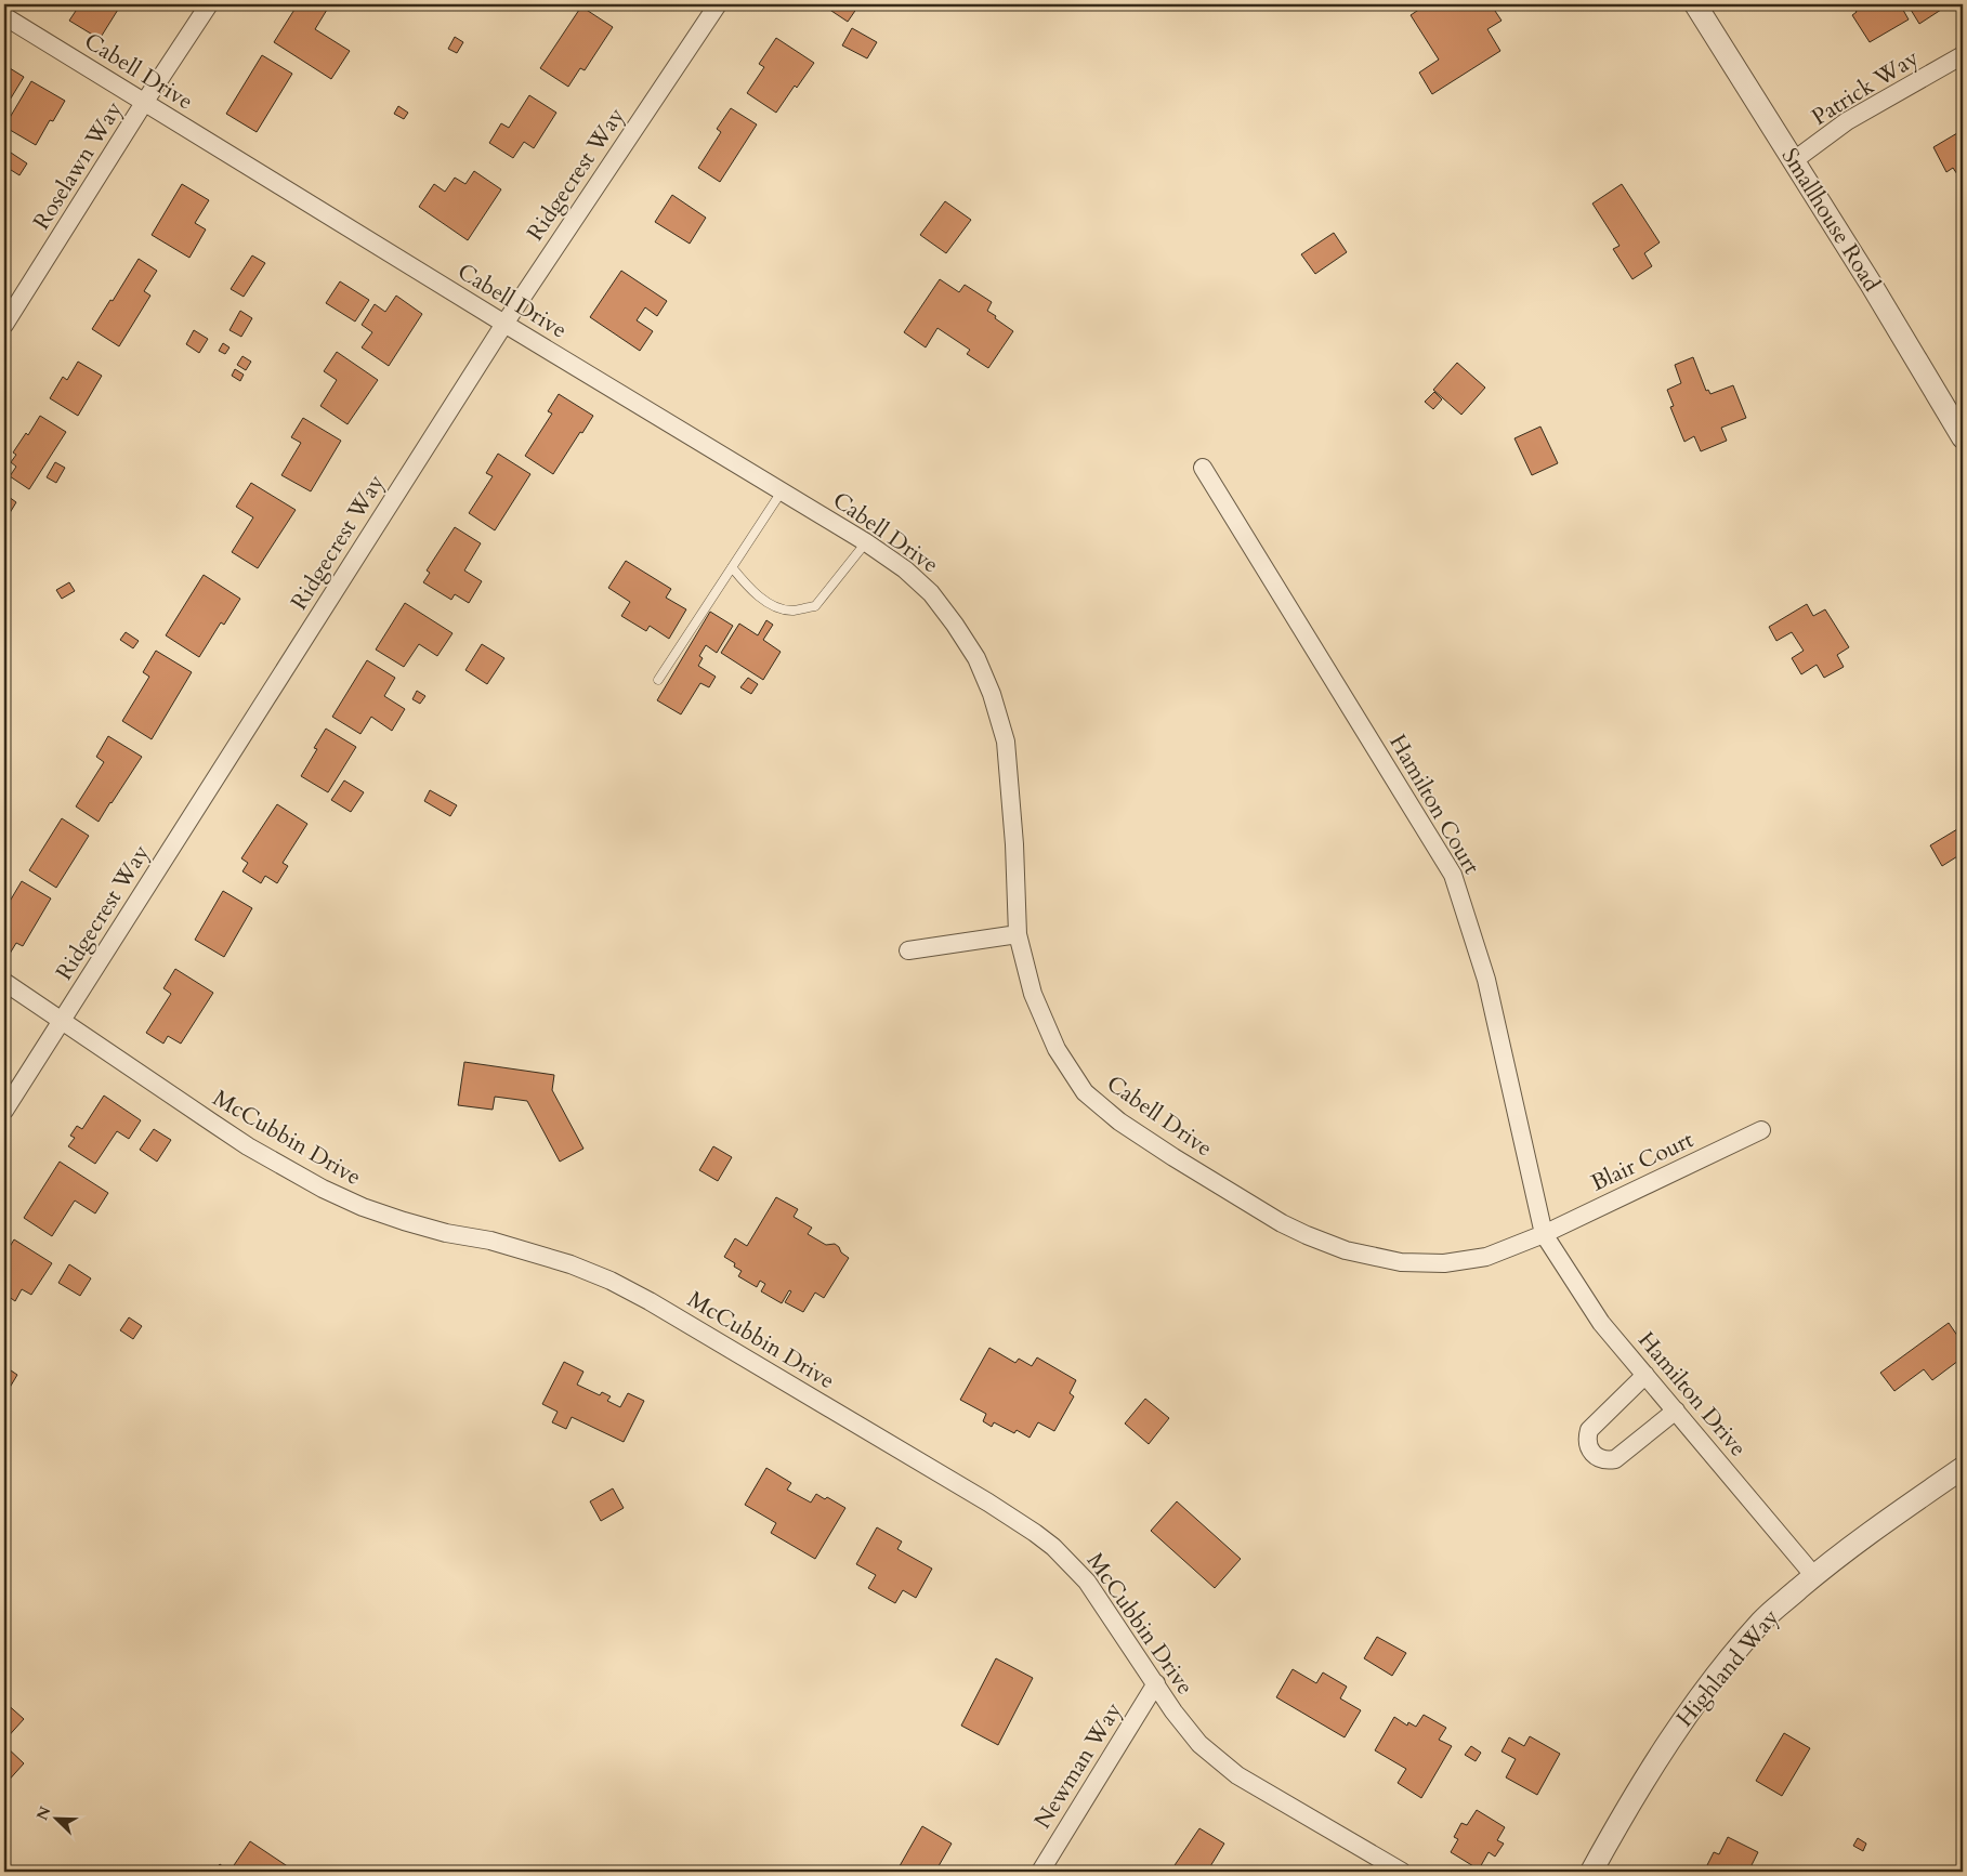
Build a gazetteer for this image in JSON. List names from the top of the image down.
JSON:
{
  "streets": {
    "street": [
      "Cabell Drive",
      "Patrick Way",
      "Roselawn Way",
      "Ridgecrest Way",
      "Smallhouse Road",
      "Hamilton Court",
      "McCubbin Drive",
      "Blair Court",
      "Hamilton Drive",
      "Highland Way",
      "Newman Way"
    ]
  },
  "crossings": [
    ["Cabell Drive", "Roselawn Way"],
    ["Cabell Drive", "Ridgecrest Way"],
    ["Cabell Drive", "Hamilton Court"],
    ["Cabell Drive", "Blair Court"],
    ["Cabell Drive", "Hamilton Drive"],
    ["Patrick Way", "Smallhouse Road"],
    ["Ridgecrest Way", "McCubbin Drive"],
    ["Hamilton Court", "Blair Court"],
    ["Hamilton Court", "Hamilton Drive"],
    ["McCubbin Drive", "Newman Way"],
    ["Blair Court", "Hamilton Drive"],
    ["Hamilton Drive", "Highland Way"]
  ],
  "north": "top left"
}
